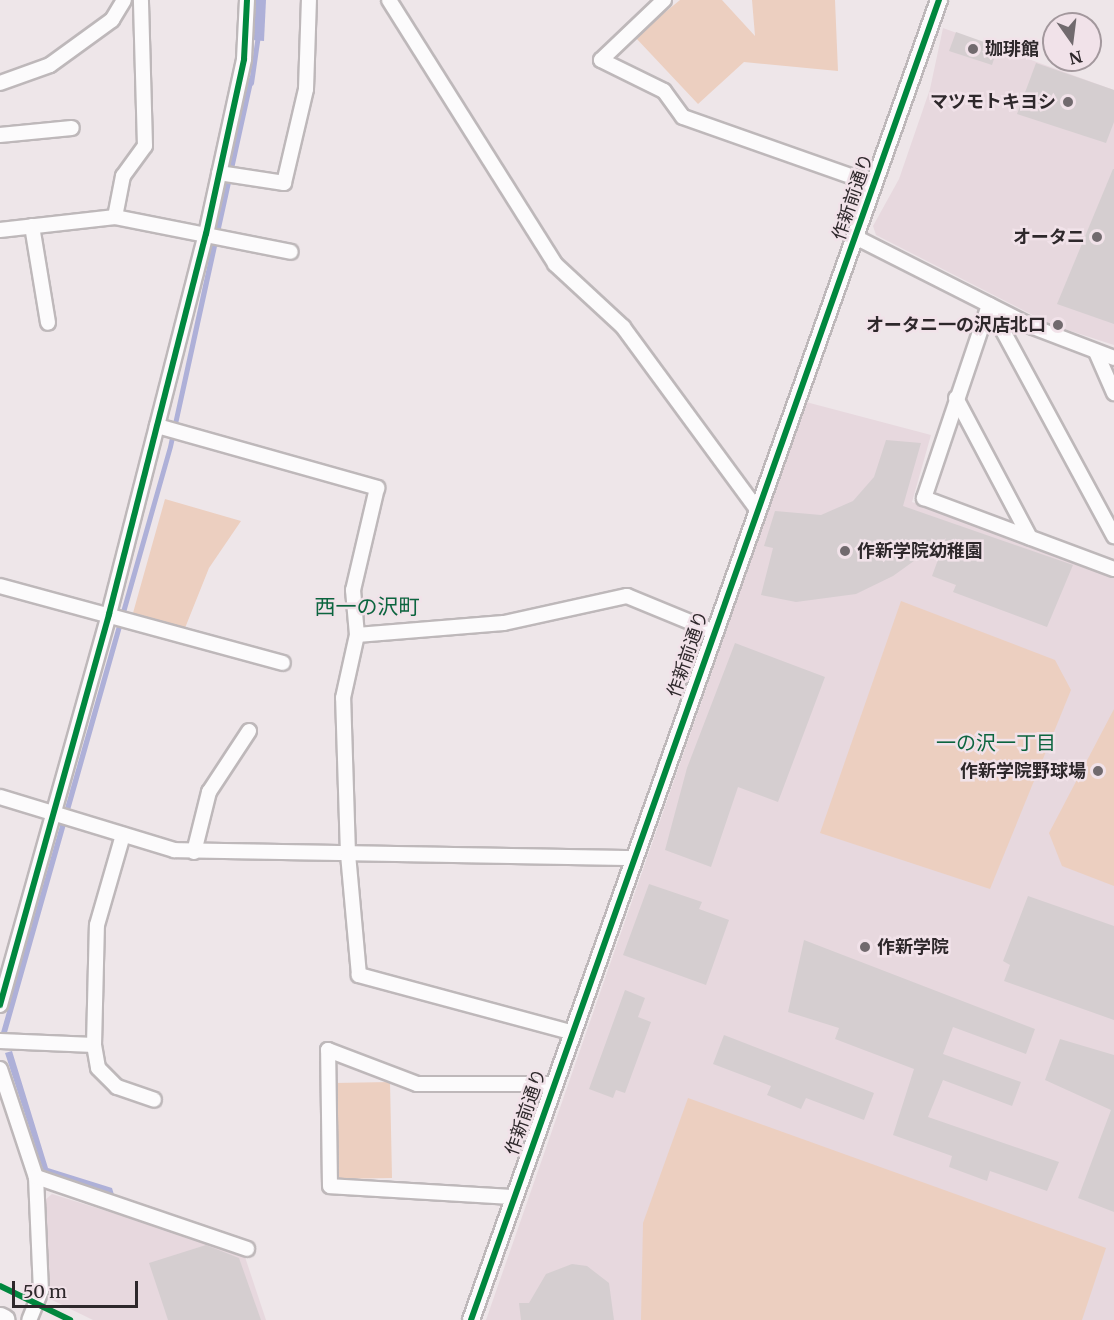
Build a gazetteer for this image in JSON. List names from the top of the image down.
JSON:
{
  "streets": {
    "street": ["作新前通り"]
  },
  "districts": ["西一の沢町", "一の沢一丁目"],
  "places": [
    "珈琲館",
    "マツモトキヨシ",
    "オータニ",
    "オータニ一の沢店北口",
    "作新学院幼稚園",
    "作新学院野球場",
    "作新学院"
  ],
  "scale_bar": "50 m",
  "north": "bottom"
}
